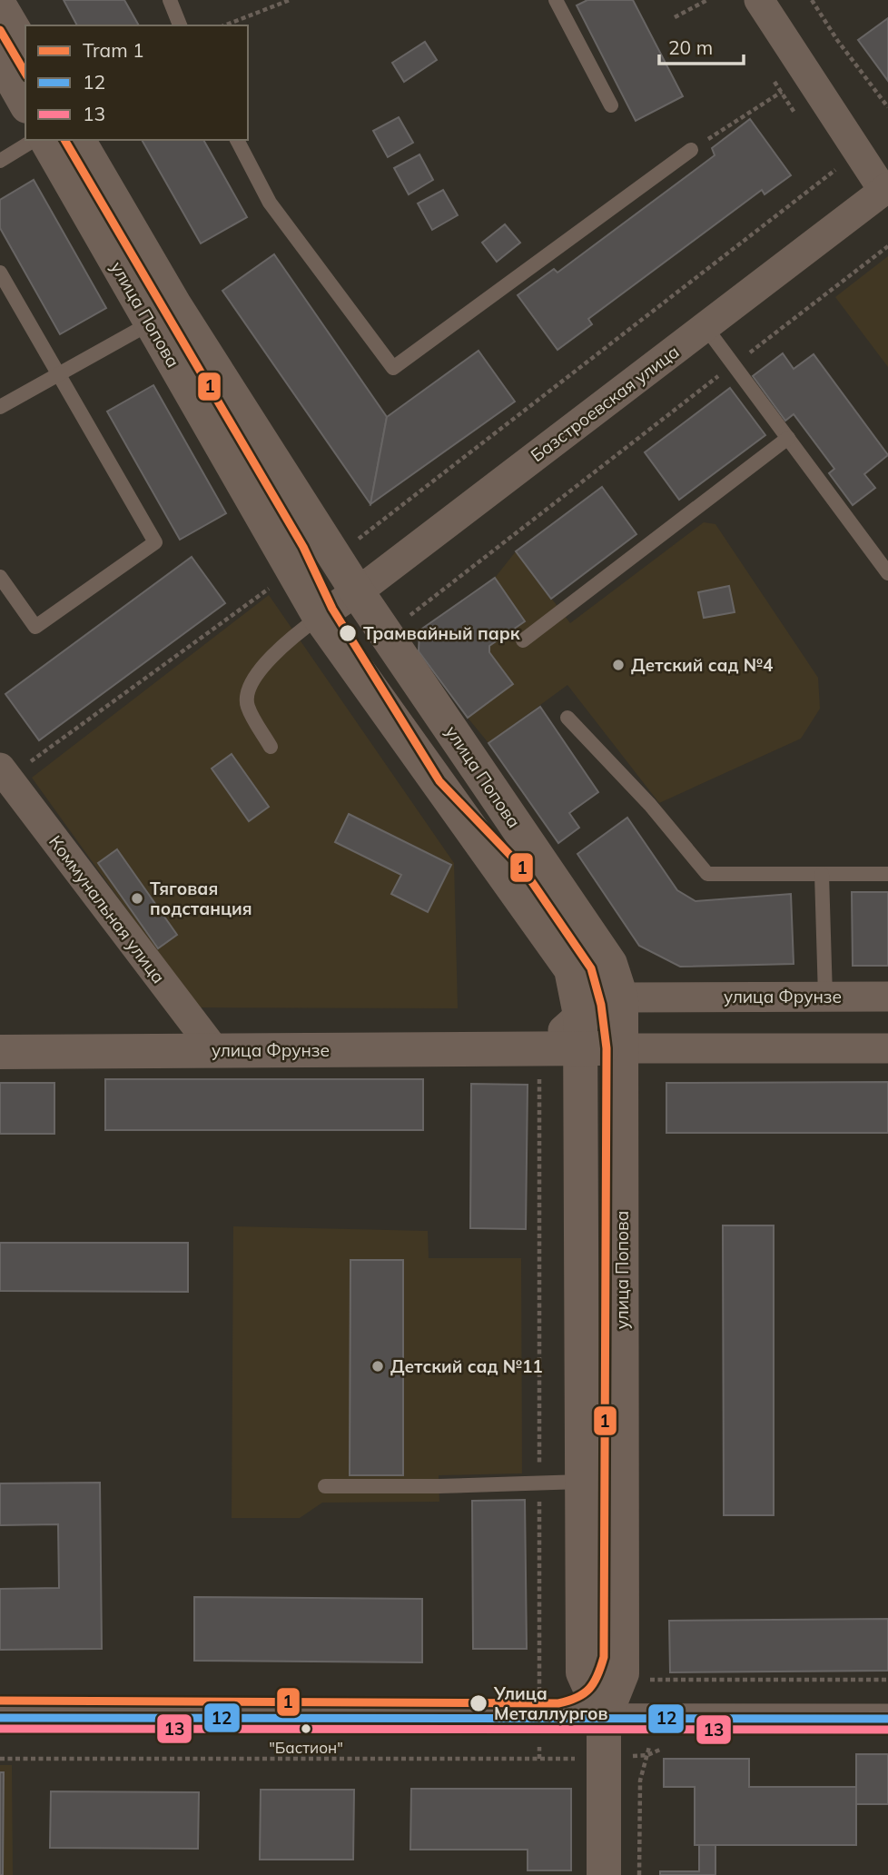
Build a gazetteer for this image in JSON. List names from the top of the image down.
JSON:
{
  "streets": {
    "street": [
      "улица Попова",
      "Базстроевская улица",
      "Коммунальная улица",
      "улица Фрунзе"
    ]
  },
  "crossings": [
    ["улица Попова", "Базстроевская улица"],
    ["улица Попова", "улица Фрунзе"],
    ["Коммунальная улица", "улица Фрунзе"]
  ],
  "places": [
    "Трамвайный парк",
    "Детский сад №4",
    "Тяговая подстанция",
    "Детский сад №11",
    "Улица Металлургов",
    "\"Бастион\""
  ],
  "lines": ["tram line 1", "transit line 12", "transit line 13"],
  "legend": ["Tram 1", "12", "13"],
  "scale_bar": "20 m"
}
